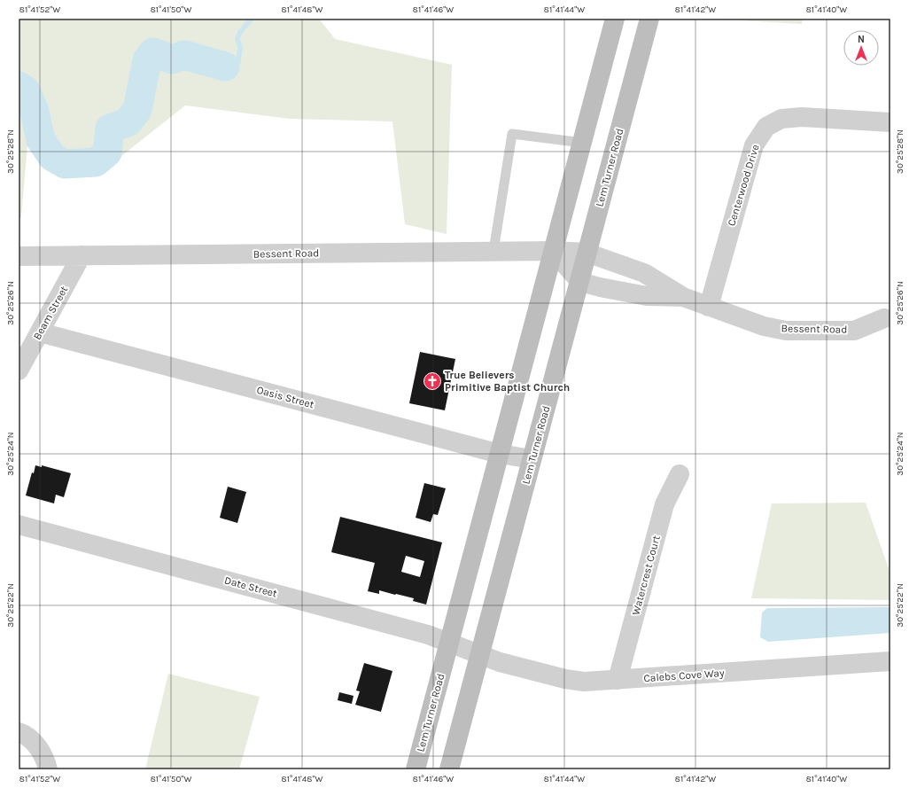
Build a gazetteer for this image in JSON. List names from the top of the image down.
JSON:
{
  "streets": {
    "main road": ["Lem Turner Road"],
    "street": [
      "Centerwood Drive",
      "Bessent Road",
      "Beam Street",
      "Oasis Street",
      "Watercrest Court",
      "Date Street",
      "Calebs Cove Way"
    ]
  },
  "crossings": [
    ["Lem Turner Road", "Bessent Road"],
    ["Lem Turner Road", "Oasis Street"],
    ["Lem Turner Road", "Date Street"],
    ["Lem Turner Road", "Calebs Cove Way"],
    ["Centerwood Drive", "Bessent Road"],
    ["Bessent Road", "Beam Street"],
    ["Beam Street", "Oasis Street"],
    ["Watercrest Court", "Calebs Cove Way"],
    ["Date Street", "Calebs Cove Way"]
  ],
  "places": {
    "church": ["True Believers Primitive Baptist Church"]
  },
  "north": "top",
  "coordinates": [
    "81°41'52\"W",
    "81°41'50\"W",
    "81°41'48\"W",
    "81°41'46\"W",
    "81°41'44\"W",
    "81°41'42\"W",
    "81°41'40\"W",
    "30°25'28\"N",
    "30°25'26\"N",
    "30°25'24\"N",
    "30°25'22\"N"
  ]
}
